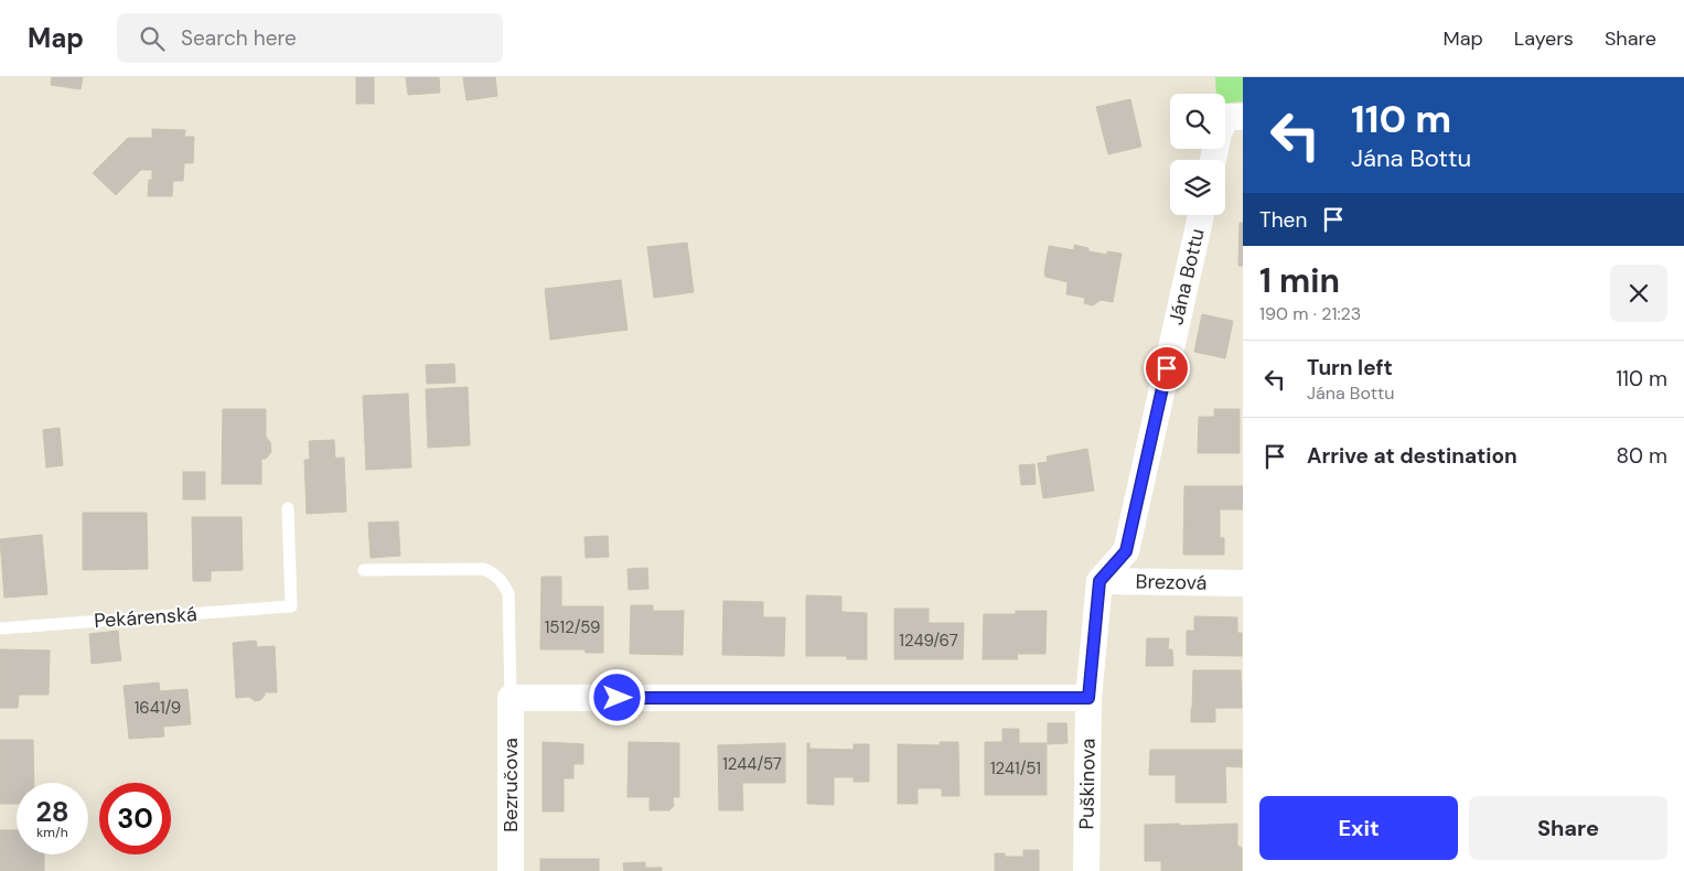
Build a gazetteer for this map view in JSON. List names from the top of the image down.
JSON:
{
  "streets": {
    "street": [
      "Jána Bottu",
      "Brezová",
      "Puškinova",
      "Bezručova"
    ],
    "lane": ["Pekárenská"]
  },
  "crossings": [
    ["Jána Bottu", "Brezová"]
  ],
  "house_numbers": [
    "1512/59",
    "1249/67",
    "1641/9",
    "1244/57",
    "1241/51"
  ],
  "page": {
    "header": "Map",
    "search": "Search here",
    "nav": ["Map", "Layers", "Share"],
    "turn": ["110 m", "Jána Bottu"],
    "then": "Then",
    "heading": ["1 min", "190 m · 21:23"],
    "list": [
      {
        "name": "Turn left",
        "note": "Jána Bottu",
        "value": "110 m"
      },
      {
        "name": "Arrive at destination",
        "value": "80 m"
      }
    ],
    "speed": "28 km/h",
    "limit": "30",
    "buttons": ["Exit", "Share"]
  }
}
